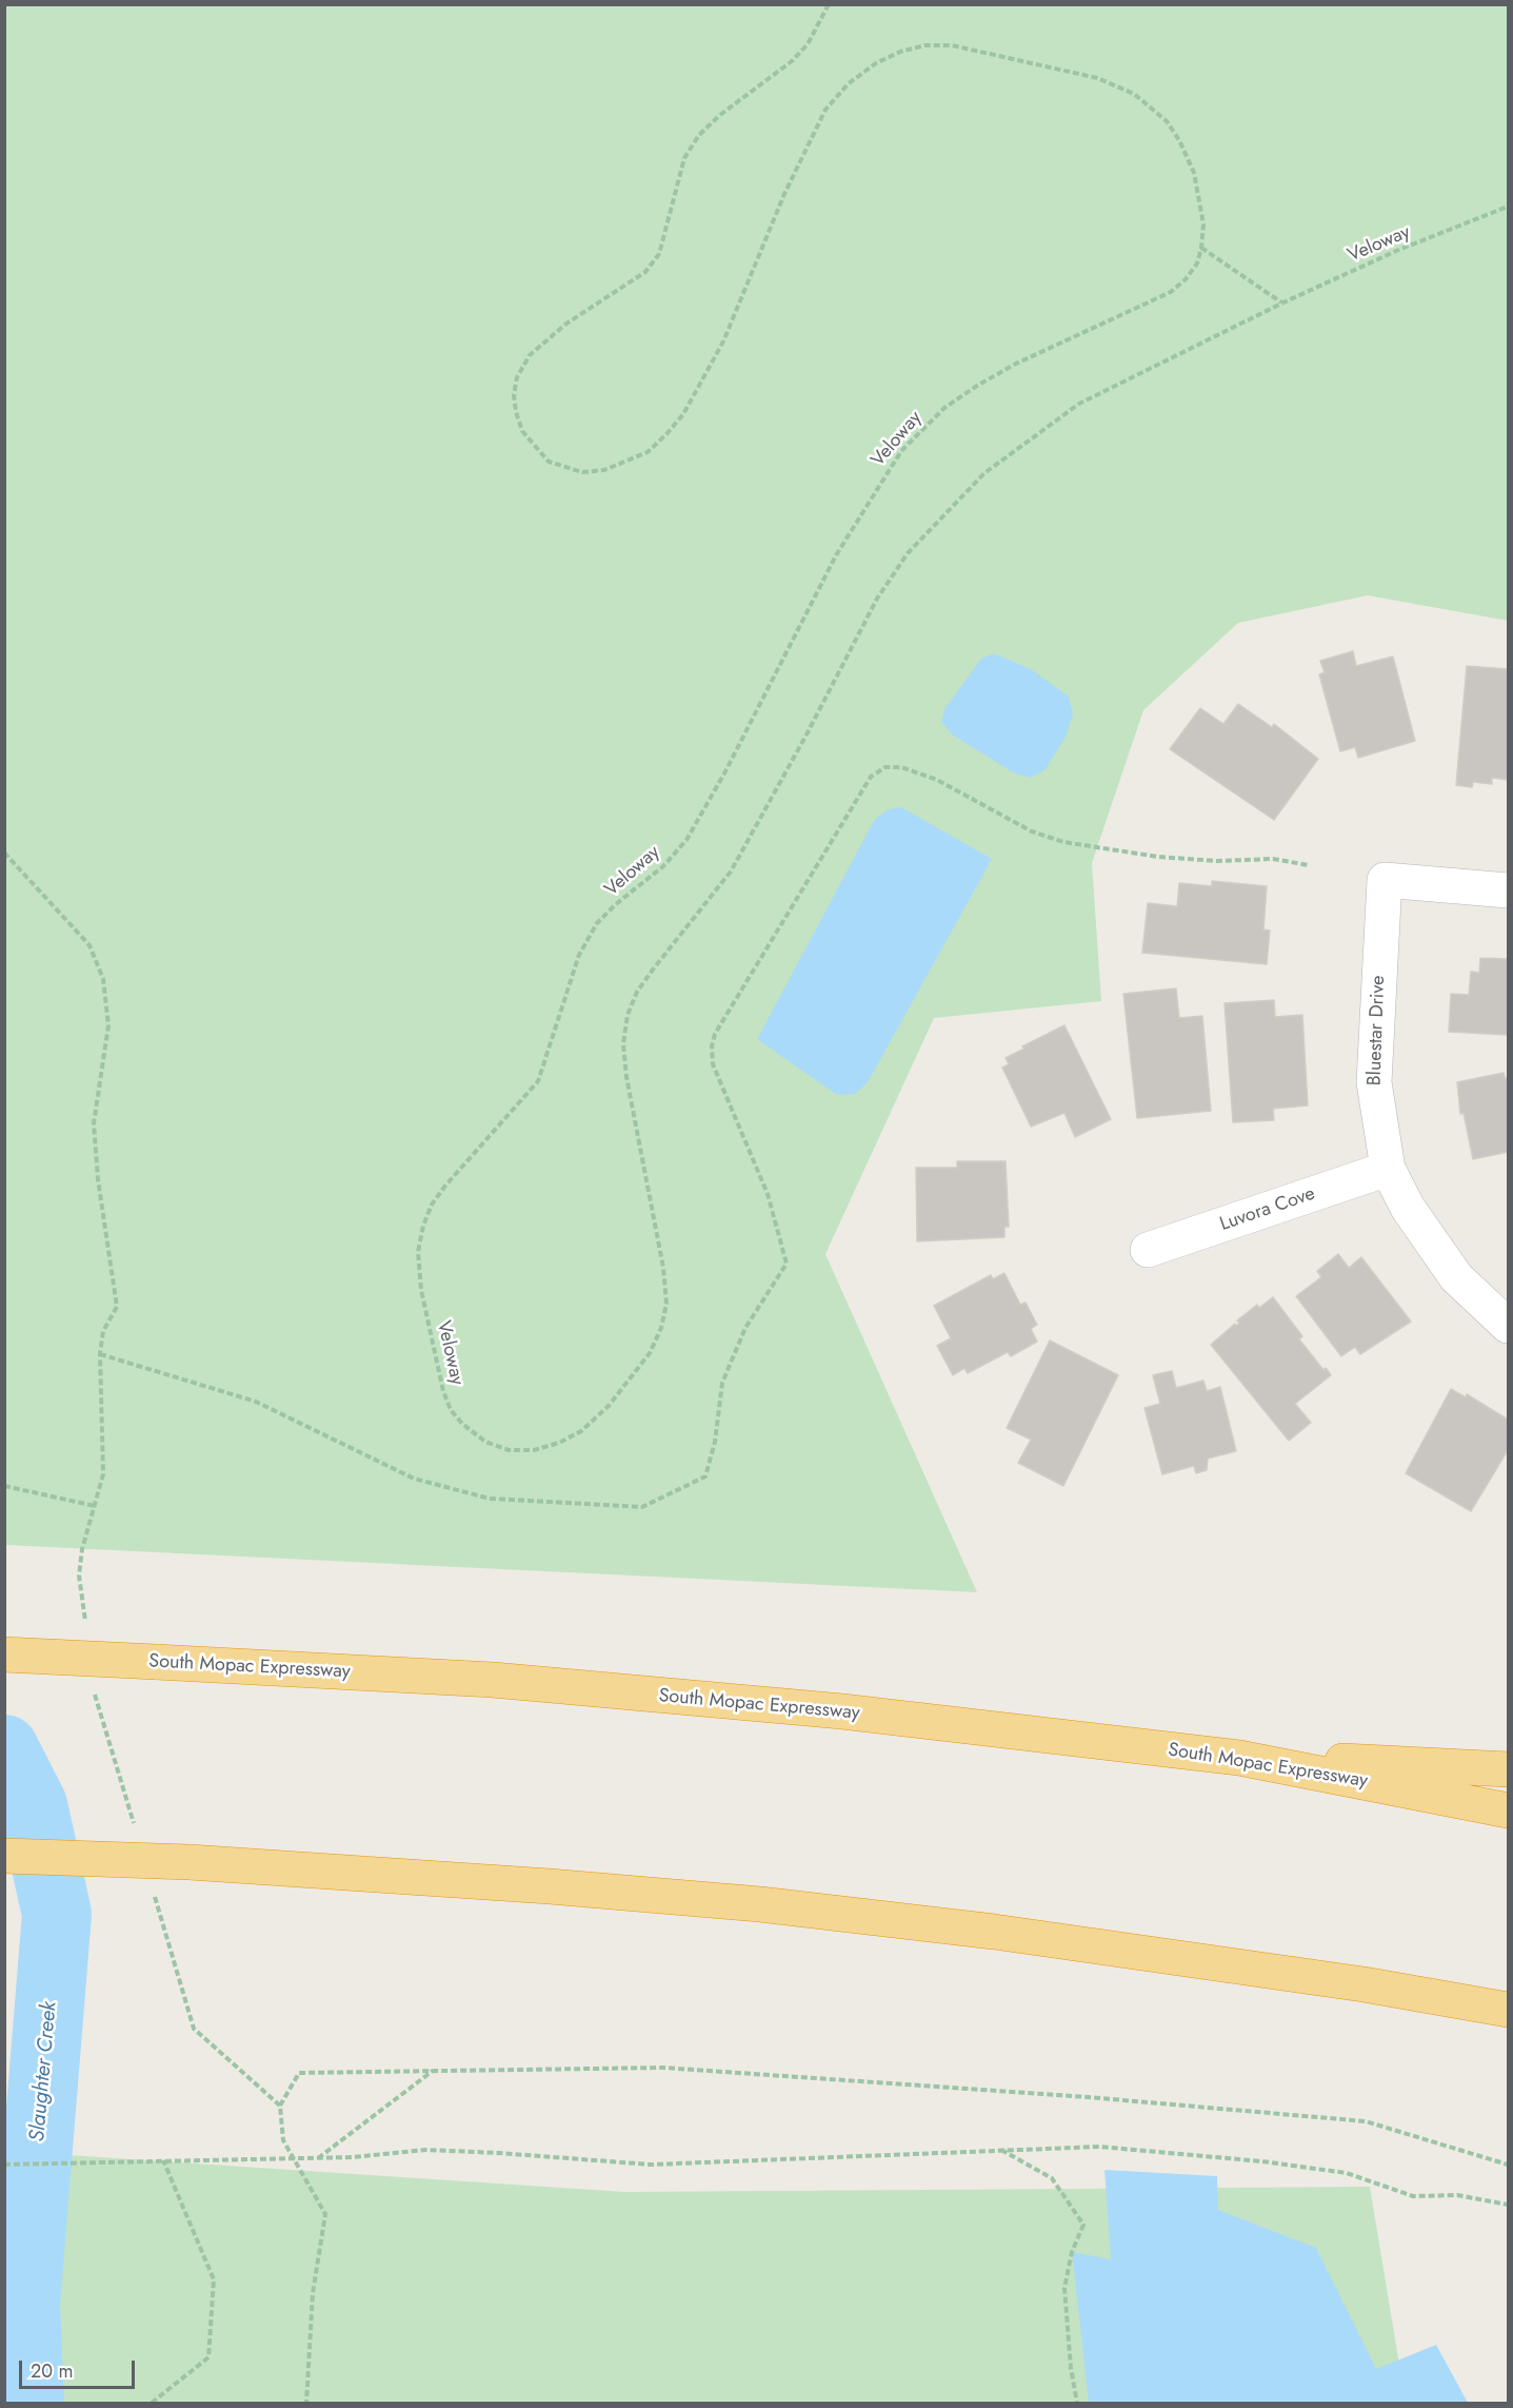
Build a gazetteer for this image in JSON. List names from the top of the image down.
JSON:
{
  "streets": {
    "highway": ["South Mopac Expressway"],
    "street": ["Bluestar Drive", "Luvora Cove"],
    "path": ["Veloway"]
  },
  "crossings": [
    ["Bluestar Drive", "Luvora Cove"]
  ],
  "water": ["Slaughter Creek"],
  "scale_bar": "20 m"
}
